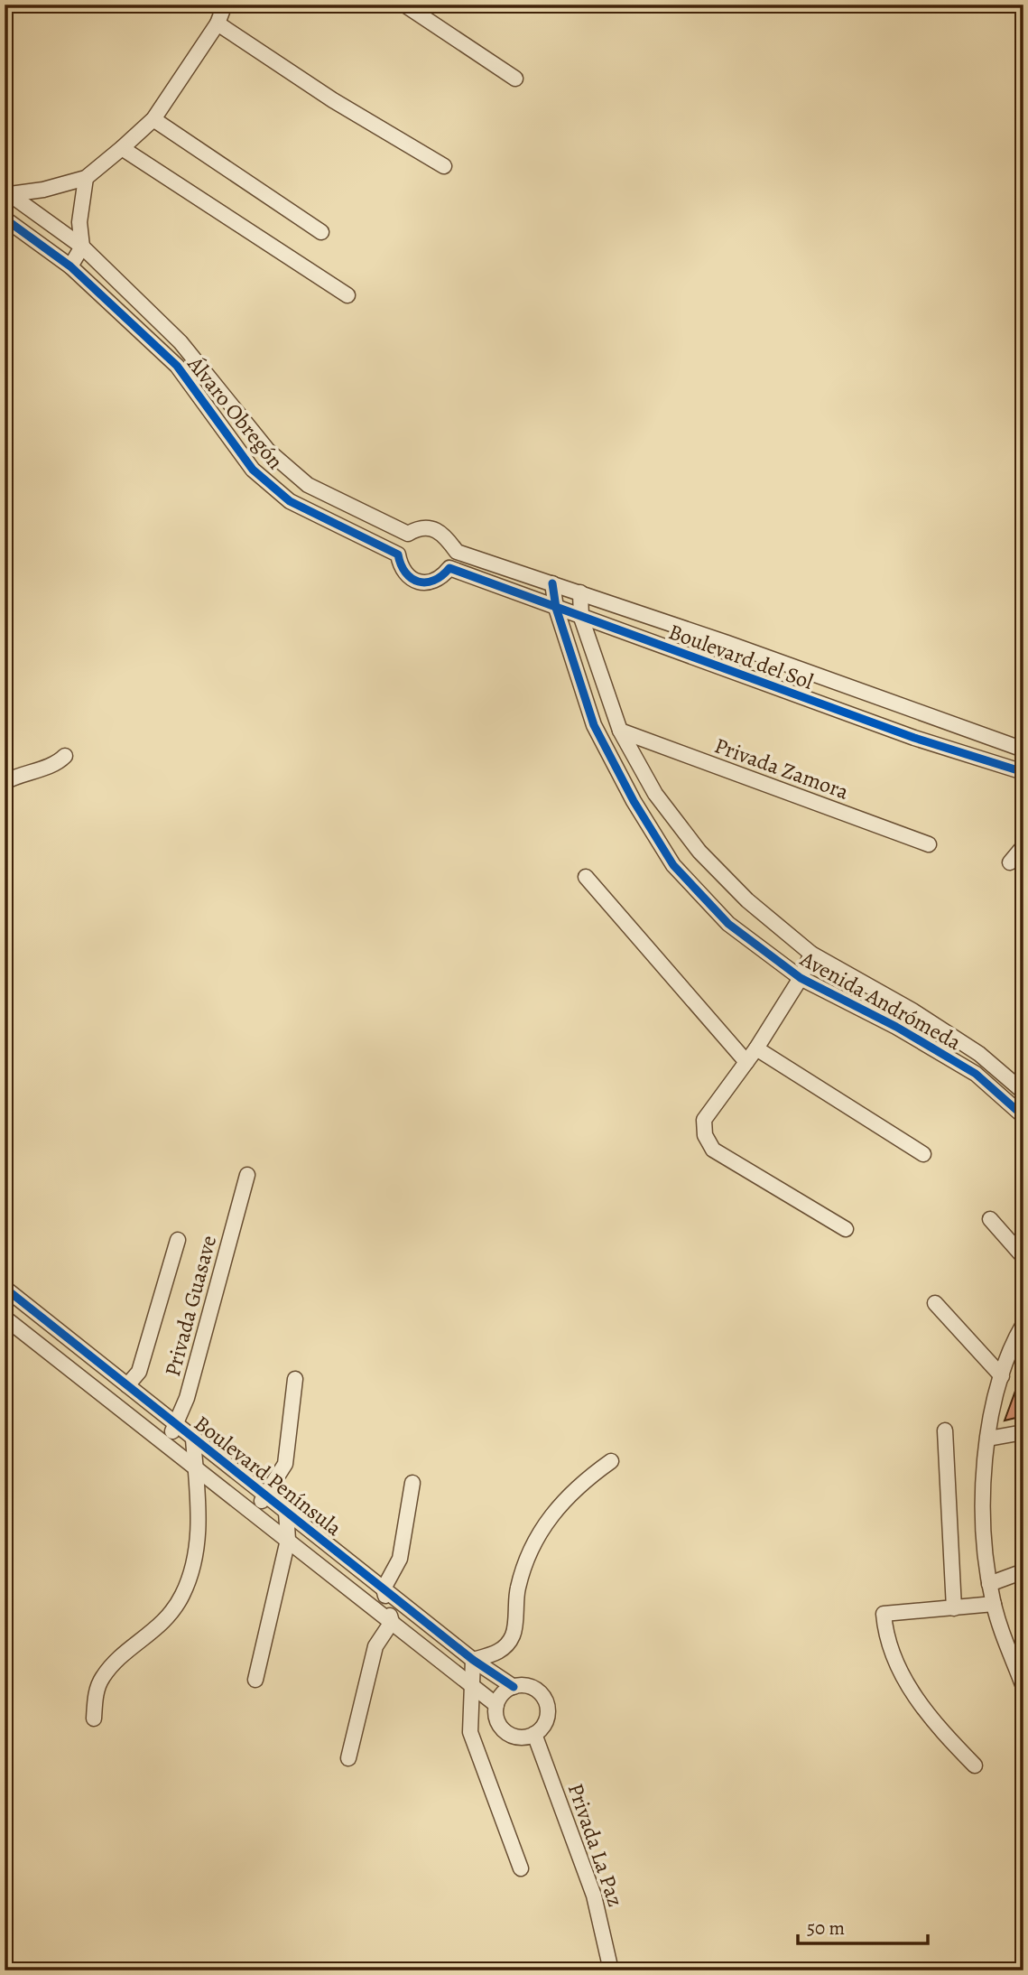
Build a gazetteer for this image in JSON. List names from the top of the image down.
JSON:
{
  "streets": {
    "street": [
      "Álvaro Obregón",
      "Boulevard del Sol",
      "Privada Zamora",
      "Avenida Andrómeda",
      "Privada Guasave",
      "Boulevard Península",
      "Privada La Paz"
    ]
  },
  "crossings": [
    ["Álvaro Obregón", "Boulevard del Sol"],
    ["Boulevard del Sol", "Avenida Andrómeda"],
    ["Privada Zamora", "Avenida Andrómeda"],
    ["Privada Guasave", "Boulevard Península"],
    ["Boulevard Península", "Privada La Paz"]
  ],
  "scale_bar": "50 m"
}
